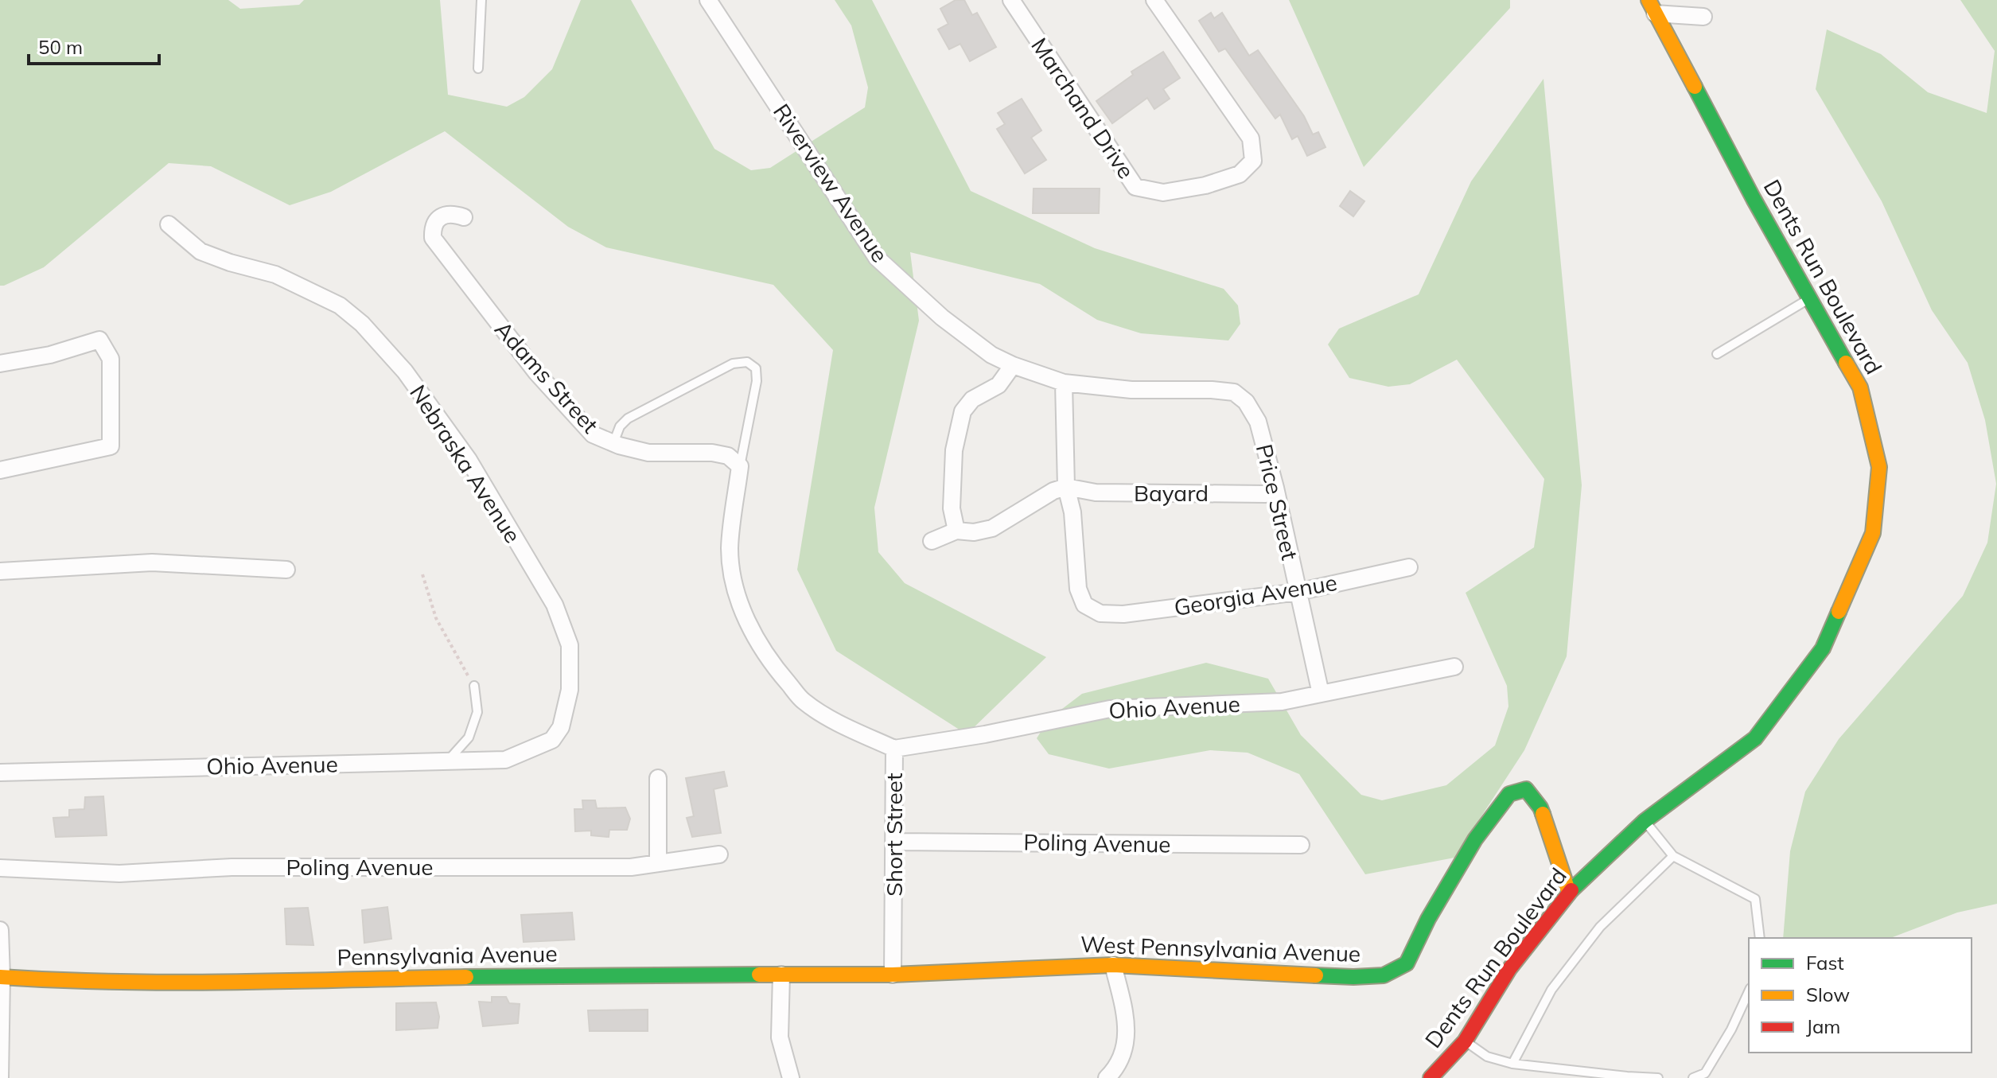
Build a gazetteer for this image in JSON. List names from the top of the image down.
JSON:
{
  "streets": {
    "street": [
      "Marchand Drive",
      "Riverview Avenue",
      "Dents Run Boulevard",
      "Adams Street",
      "Nebraska Avenue",
      "Bayard",
      "Price Street",
      "Georgia Avenue",
      "Ohio Avenue",
      "Short Street",
      "Poling Avenue",
      "West Pennsylvania Avenue",
      "Pennsylvania Avenue"
    ]
  },
  "crossings": [
    ["Riverview Avenue", "Price Street"],
    ["Dents Run Boulevard", "West Pennsylvania Avenue"],
    ["Adams Street", "Short Street"],
    ["Nebraska Avenue", "Ohio Avenue"],
    ["Bayard", "Price Street"],
    ["Bayard", "Georgia Avenue"],
    ["Price Street", "Georgia Avenue"],
    ["Price Street", "Ohio Avenue"],
    ["Ohio Avenue", "Short Street"],
    ["Short Street", "Poling Avenue"],
    ["Short Street", "West Pennsylvania Avenue"],
    ["Short Street", "Pennsylvania Avenue"],
    ["West Pennsylvania Avenue", "Pennsylvania Avenue"]
  ],
  "legend": ["Fast", "Slow", "Jam"],
  "scale_bar": "50 m"
}
